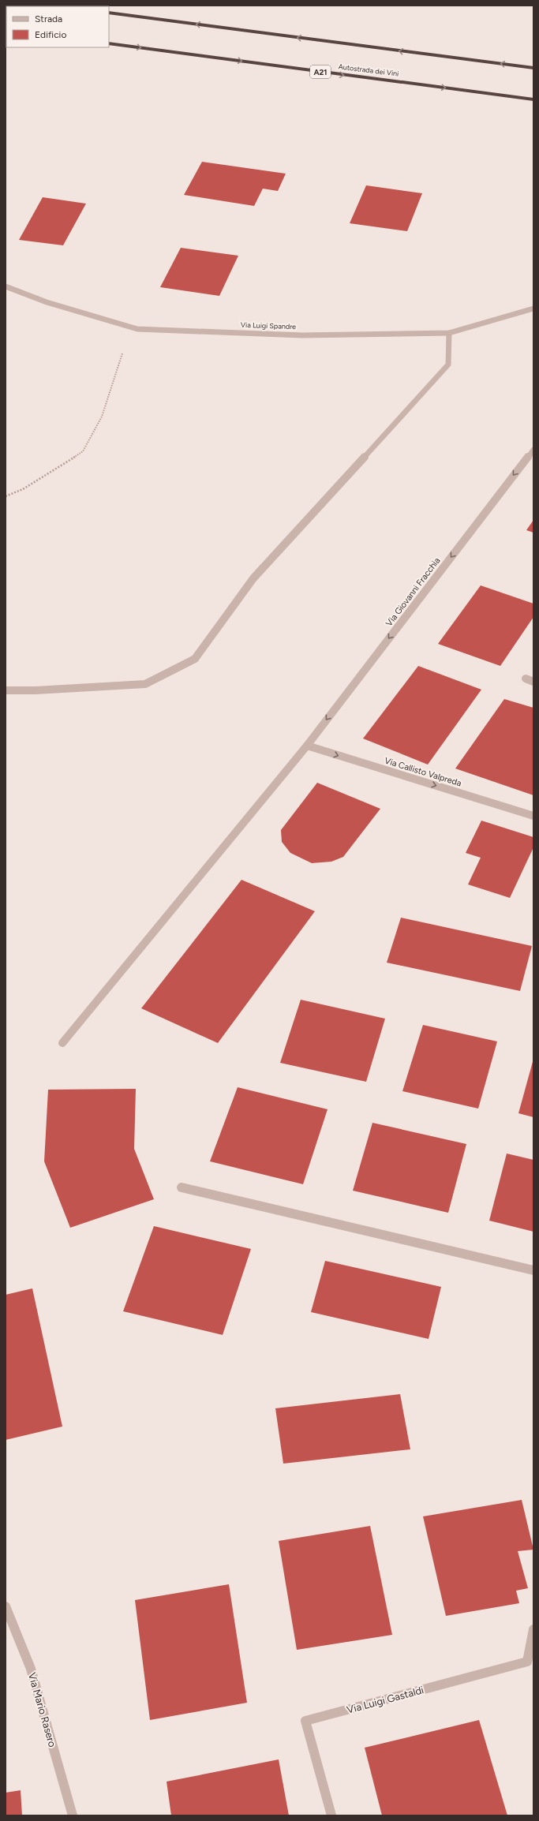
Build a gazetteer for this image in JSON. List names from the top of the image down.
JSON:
{
  "streets": {
    "highway": ["Autostrada dei Vini", "A21"],
    "street": [
      "Via Luigi Spandre",
      "Via Giovanni Fracchia",
      "Via Callisto Valpreda",
      "Via Luigi Gastaldi",
      "Via Mario Rasero"
    ]
  },
  "crossings": [
    ["Via Giovanni Fracchia", "Via Callisto Valpreda"]
  ],
  "one_way": ["Via Giovanni Fracchia", "Via Callisto Valpreda"],
  "legend": ["Strada", "Edificio"]
}
